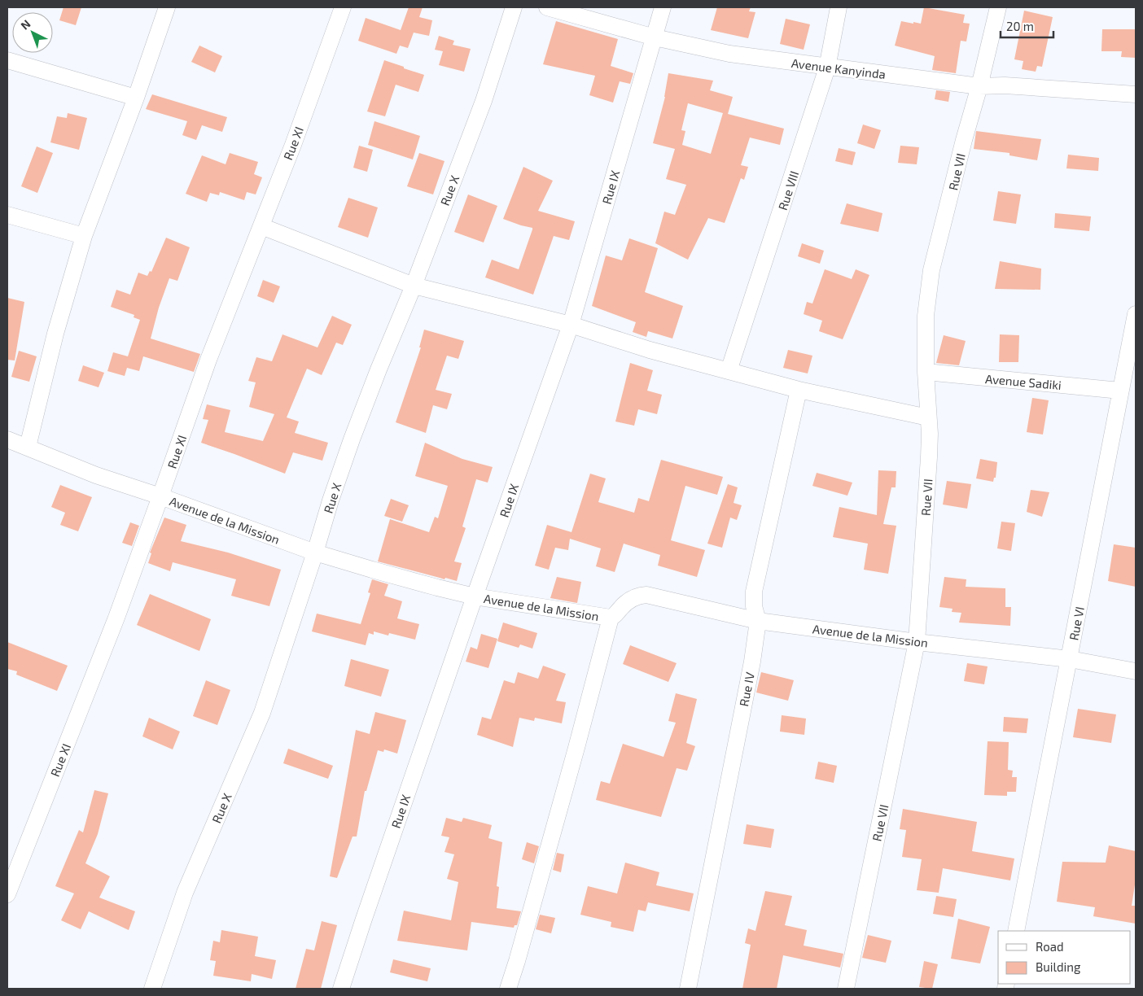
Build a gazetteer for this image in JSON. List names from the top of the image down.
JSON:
{
  "streets": {
    "street": [
      "Avenue Kanyinda",
      "Rue XI",
      "Rue VII",
      "Rue IX",
      "Rue X",
      "Rue VIII",
      "Avenue Sadiki",
      "Avenue de la Mission",
      "Rue VI",
      "Rue IV"
    ]
  },
  "crossings": [
    ["Avenue Kanyinda", "Rue VII"],
    ["Avenue Kanyinda", "Rue IX"],
    ["Avenue Kanyinda", "Rue VIII"],
    ["Rue XI", "Avenue de la Mission"],
    ["Rue VII", "Avenue Sadiki"],
    ["Rue VII", "Avenue de la Mission"],
    ["Rue IX", "Avenue de la Mission"],
    ["Rue X", "Avenue de la Mission"],
    ["Avenue Sadiki", "Rue VI"],
    ["Avenue de la Mission", "Rue VI"],
    ["Avenue de la Mission", "Rue IV"]
  ],
  "legend": ["Road", "Building"],
  "scale_bar": "20 m",
  "north": "top left"
}
